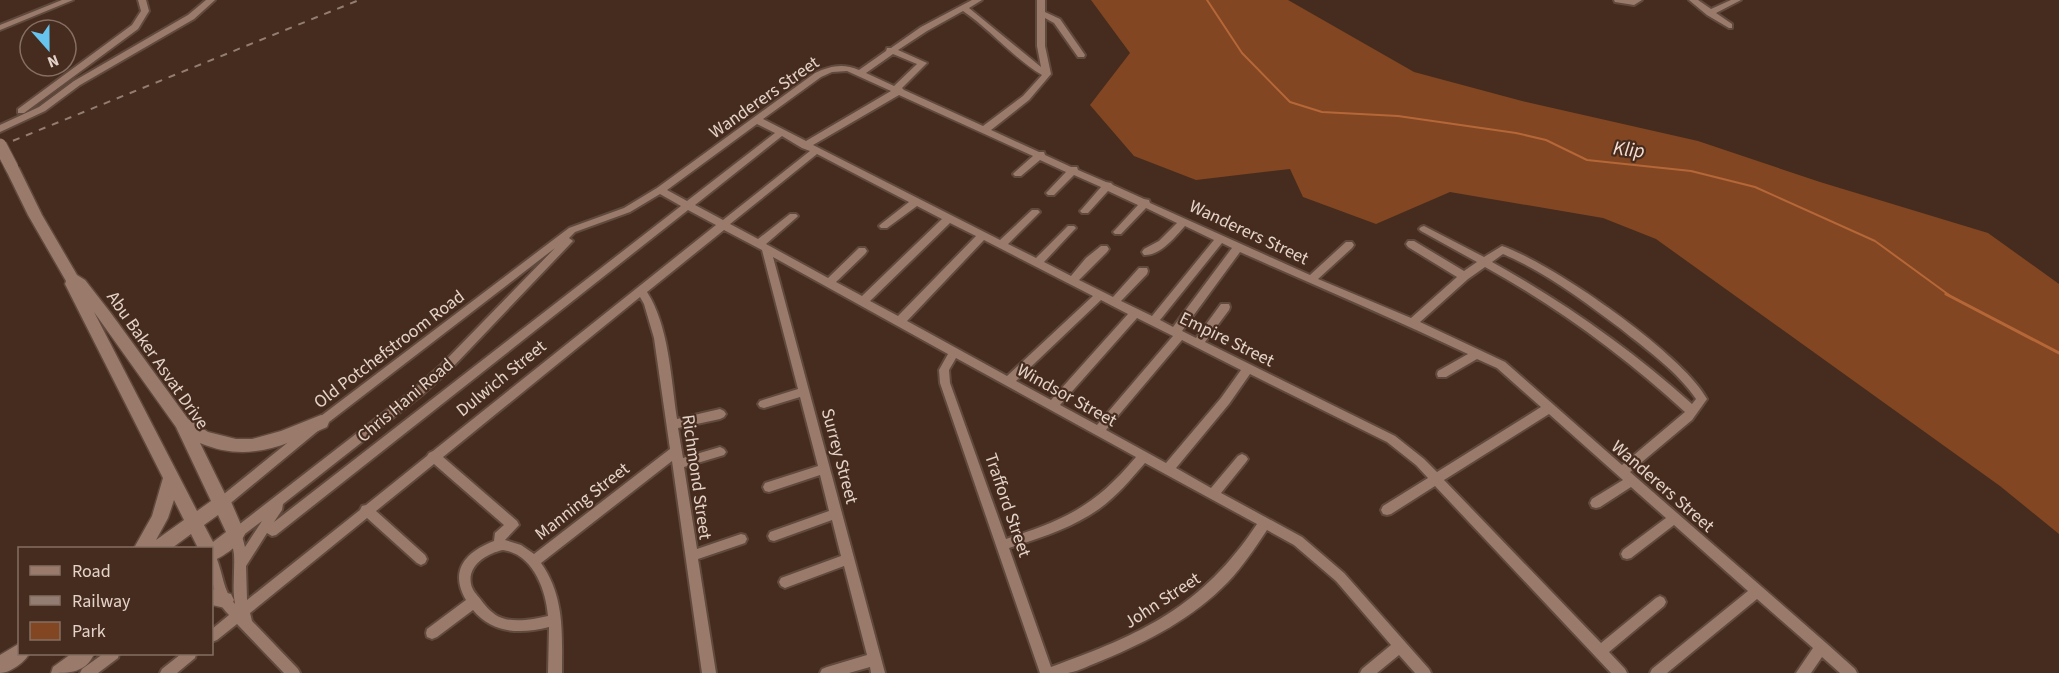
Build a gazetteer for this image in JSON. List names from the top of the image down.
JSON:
{
  "streets": {
    "main road": ["Abu Baker Asvat Drive", "Chris Hani Road"],
    "street": [
      "Wanderers Street",
      "Empire Street",
      "Old Potchefstroom Road",
      "Dulwich Street",
      "Windsor Street",
      "Surrey Street",
      "Richmond Street",
      "Manning Street",
      "Trafford Street",
      "John Street"
    ]
  },
  "crossings": [
    ["Wanderers Street", "Empire Street"],
    ["Wanderers Street", "Old Potchefstroom Road"],
    ["Wanderers Street", "Dulwich Street"],
    ["Wanderers Street", "Windsor Street"],
    ["Wanderers Street", "Chris Hani Road"],
    ["Empire Street", "Dulwich Street"],
    ["Old Potchefstroom Road", "Abu Baker Asvat Drive"],
    ["Old Potchefstroom Road", "Chris Hani Road"],
    ["Abu Baker Asvat Drive", "Chris Hani Road"],
    ["Dulwich Street", "Windsor Street"],
    ["Dulwich Street", "Richmond Street"],
    ["Windsor Street", "Surrey Street"],
    ["Windsor Street", "Trafford Street"],
    ["Windsor Street", "John Street"],
    ["Richmond Street", "Manning Street"]
  ],
  "water": ["Klip"],
  "legend": ["Road", "Railway", "Park"],
  "north": "bottom"
}
